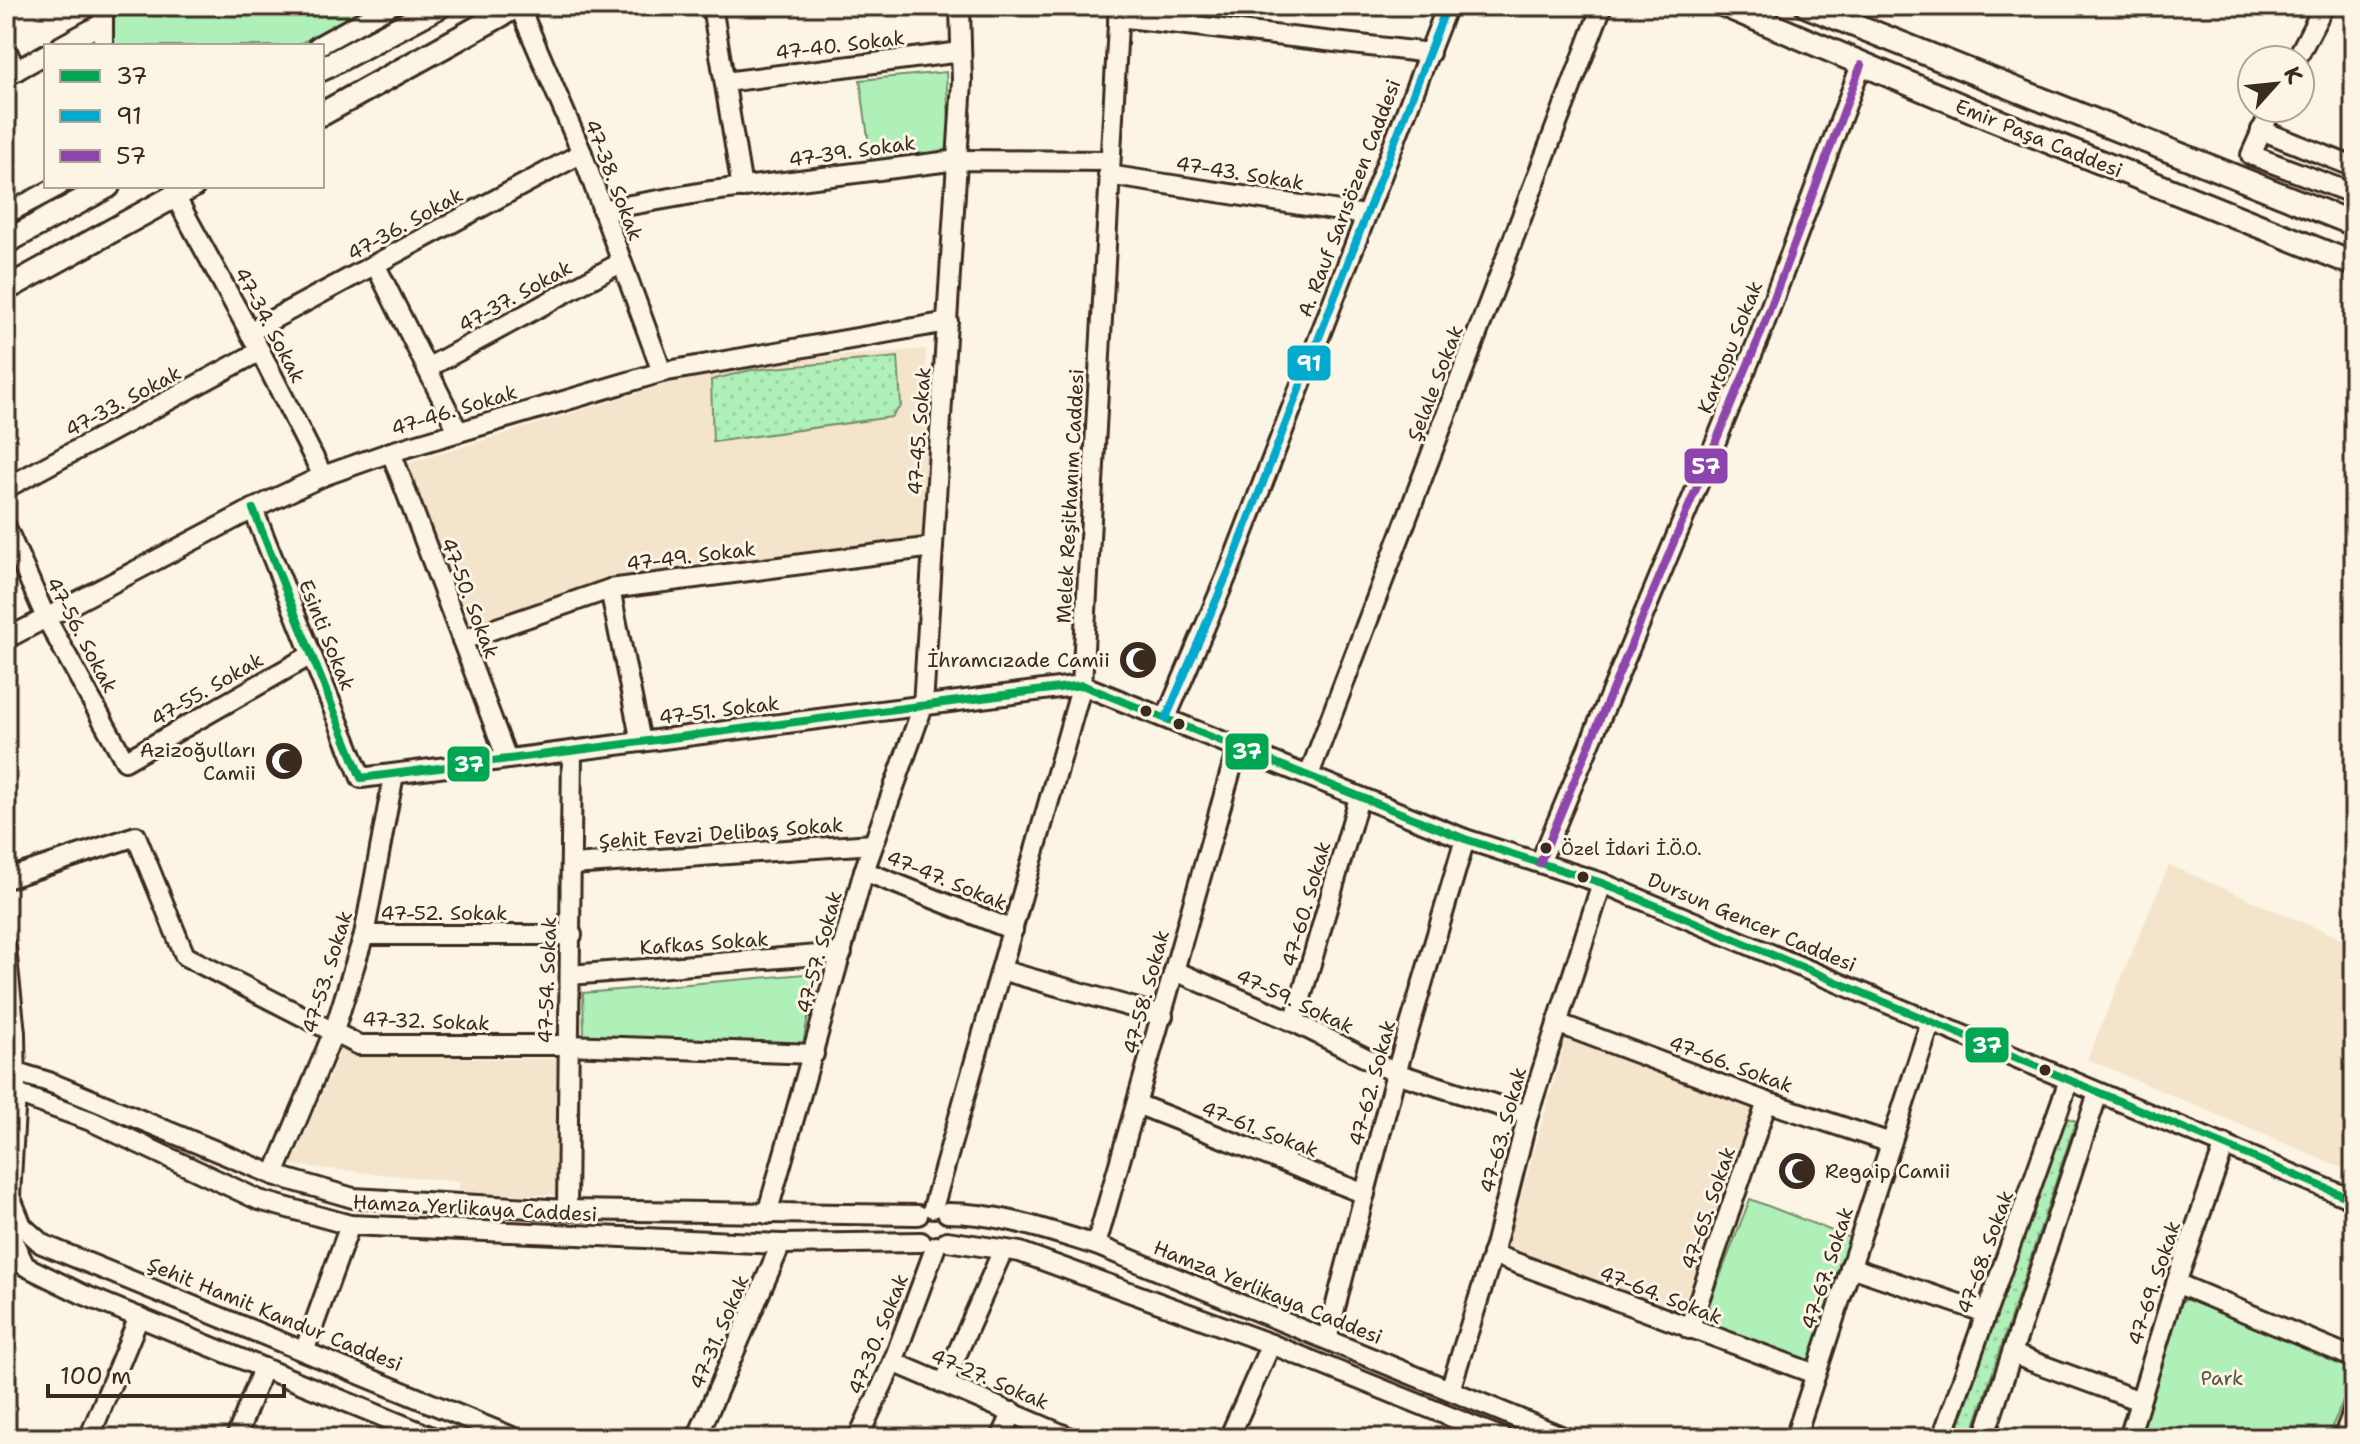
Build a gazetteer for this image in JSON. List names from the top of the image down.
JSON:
{
  "streets": {
    "main road": ["Emir Paşa Caddesi"],
    "street": [
      "47-40. Sokak",
      "47-39. Sokak",
      "47-43. Sokak",
      "47-38. Sokak",
      "A. Rauf Sarısözen Caddesi",
      "47-36. Sokak",
      "47-37. Sokak",
      "47-34. Sokak",
      "Kartopu Sokak",
      "Şelale Sokak",
      "47-33. Sokak",
      "47-46. Sokak",
      "47-45. Sokak",
      "Melek Reşithanım Caddesi",
      "47-49. Sokak",
      "47-50. Sokak",
      "47-56. Sokak",
      "Esinti Sokak",
      "47-55. Sokak",
      "47-51. Sokak",
      "Şehit Fevzi Delibaş Sokak",
      "47-47. Sokak",
      "47-60. Sokak",
      "47-52. Sokak",
      "Dursun Gencer Caddesi",
      "Kafkas Sokak",
      "47-57. Sokak",
      "47-53. Sokak",
      "47-54. Sokak",
      "47-58. Sokak",
      "47-59. Sokak",
      "47-32. Sokak",
      "47-66. Sokak",
      "47-62. Sokak",
      "47-61. Sokak",
      "47-63. Sokak",
      "Hamza Yerlikaya Caddesi",
      "47-65. Sokak",
      "47-68. Sokak",
      "47-67. Sokak",
      "47-69. Sokak",
      "47-64. Sokak",
      "Şehit Hamit Kandur Caddesi",
      "47-31. Sokak",
      "47-30. Sokak",
      "47-27. Sokak"
    ]
  },
  "crossings": [
    ["47-40. Sokak", "47-45. Sokak"],
    ["Emir Paşa Caddesi", "Kartopu Sokak"],
    ["47-39. Sokak", "47-43. Sokak"],
    ["47-39. Sokak", "47-38. Sokak"],
    ["47-39. Sokak", "47-45. Sokak"],
    ["47-39. Sokak", "Melek Reşithanım Caddesi"],
    ["47-43. Sokak", "A. Rauf Sarısözen Caddesi"],
    ["47-43. Sokak", "Melek Reşithanım Caddesi"],
    ["47-38. Sokak", "47-36. Sokak"],
    ["47-38. Sokak", "47-37. Sokak"],
    ["47-38. Sokak", "47-46. Sokak"],
    ["A. Rauf Sarısözen Caddesi", "Dursun Gencer Caddesi"],
    ["47-36. Sokak", "47-34. Sokak"],
    ["47-34. Sokak", "47-33. Sokak"],
    ["47-34. Sokak", "47-46. Sokak"],
    ["Kartopu Sokak", "Dursun Gencer Caddesi"],
    ["Şelale Sokak", "Dursun Gencer Caddesi"],
    ["47-46. Sokak", "47-45. Sokak"],
    ["47-46. Sokak", "47-50. Sokak"],
    ["47-46. Sokak", "47-56. Sokak"],
    ["47-46. Sokak", "Esinti Sokak"],
    ["47-45. Sokak", "47-49. Sokak"],
    ["47-45. Sokak", "47-51. Sokak"],
    ["47-45. Sokak", "47-57. Sokak"],
    ["Melek Reşithanım Caddesi", "47-51. Sokak"],
    ["Melek Reşithanım Caddesi", "47-47. Sokak"],
    ["Melek Reşithanım Caddesi", "Dursun Gencer Caddesi"],
    ["Melek Reşithanım Caddesi", "Hamza Yerlikaya Caddesi"],
    ["47-49. Sokak", "47-50. Sokak"],
    ["47-50. Sokak", "47-51. Sokak"],
    ["47-56. Sokak", "47-55. Sokak"],
    ["Esinti Sokak", "47-55. Sokak"],
    ["Esinti Sokak", "47-51. Sokak"],
    ["47-51. Sokak", "Dursun Gencer Caddesi"],
    ["47-51. Sokak", "47-57. Sokak"],
    ["47-51. Sokak", "47-53. Sokak"],
    ["47-51. Sokak", "47-54. Sokak"],
    ["Şehit Fevzi Delibaş Sokak", "47-57. Sokak"],
    ["Şehit Fevzi Delibaş Sokak", "47-54. Sokak"],
    ["47-47. Sokak", "47-57. Sokak"],
    ["47-60. Sokak", "Dursun Gencer Caddesi"],
    ["47-60. Sokak", "47-59. Sokak"],
    ["47-52. Sokak", "47-53. Sokak"],
    ["47-52. Sokak", "47-54. Sokak"],
    ["Dursun Gencer Caddesi", "47-58. Sokak"],
    ["Dursun Gencer Caddesi", "47-62. Sokak"],
    ["Dursun Gencer Caddesi", "47-63. Sokak"],
    ["Dursun Gencer Caddesi", "47-68. Sokak"],
    ["Dursun Gencer Caddesi", "47-67. Sokak"],
    ["Dursun Gencer Caddesi", "47-69. Sokak"],
    ["Kafkas Sokak", "47-57. Sokak"],
    ["Kafkas Sokak", "47-54. Sokak"],
    ["47-57. Sokak", "47-32. Sokak"],
    ["47-57. Sokak", "Hamza Yerlikaya Caddesi"],
    ["47-53. Sokak", "47-32. Sokak"],
    ["47-53. Sokak", "Hamza Yerlikaya Caddesi"],
    ["47-54. Sokak", "47-32. Sokak"],
    ["47-54. Sokak", "Hamza Yerlikaya Caddesi"],
    ["47-58. Sokak", "47-59. Sokak"],
    ["47-58. Sokak", "47-61. Sokak"],
    ["47-58. Sokak", "Hamza Yerlikaya Caddesi"],
    ["47-59. Sokak", "47-62. Sokak"],
    ["47-59. Sokak", "47-63. Sokak"],
    ["47-66. Sokak", "47-63. Sokak"],
    ["47-66. Sokak", "47-65. Sokak"],
    ["47-66. Sokak", "47-67. Sokak"],
    ["47-62. Sokak", "47-61. Sokak"],
    ["47-62. Sokak", "Hamza Yerlikaya Caddesi"],
    ["47-63. Sokak", "Hamza Yerlikaya Caddesi"],
    ["47-63. Sokak", "47-64. Sokak"],
    ["Hamza Yerlikaya Caddesi", "47-31. Sokak"],
    ["Hamza Yerlikaya Caddesi", "47-30. Sokak"],
    ["47-65. Sokak", "47-64. Sokak"],
    ["47-67. Sokak", "47-64. Sokak"],
    ["47-30. Sokak", "47-27. Sokak"]
  ],
  "parks": ["Park"],
  "places": {
    "mosque": ["İhramcızade Camii", "Azizoğulları Camii", "Regaip Camii"],
    "other": ["Özel İdari İ.Ö.O."]
  },
  "lines": ["transit line 91", "transit line 57", "transit line 37"],
  "legend": ["37", "91", "57"],
  "scale_bar": "100 m",
  "north": "top right"
}
